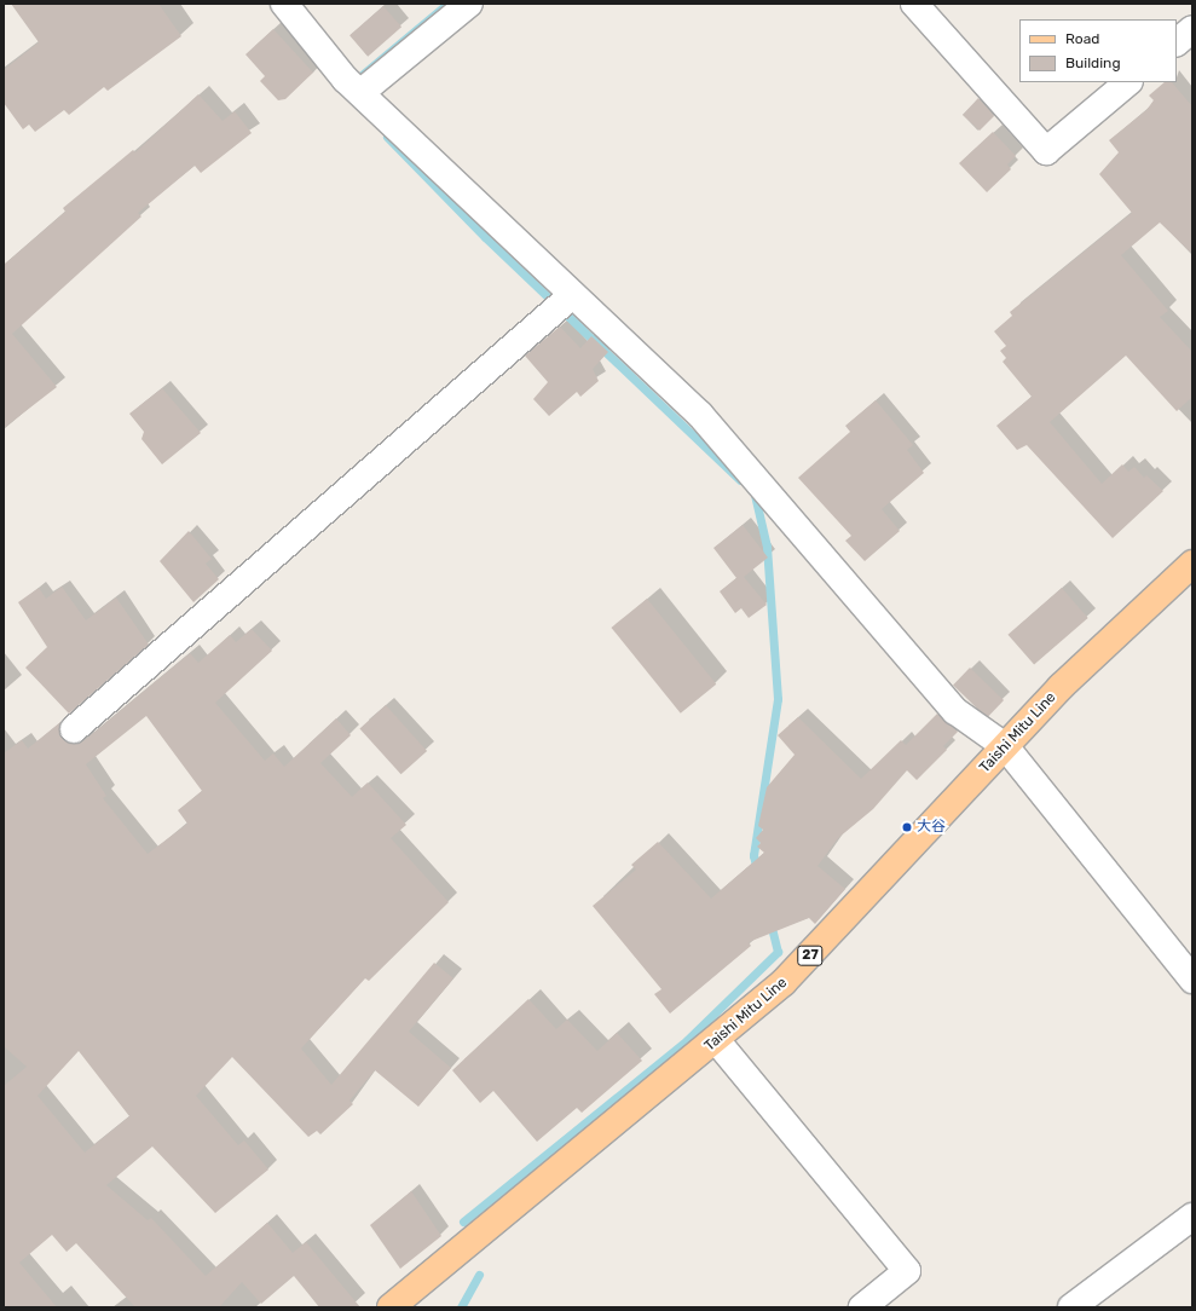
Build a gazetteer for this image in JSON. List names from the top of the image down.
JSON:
{
  "streets": {
    "main road": ["Taishi Mitu Line", "27"]
  },
  "places": ["大谷"],
  "legend": ["Road", "Building"]
}
